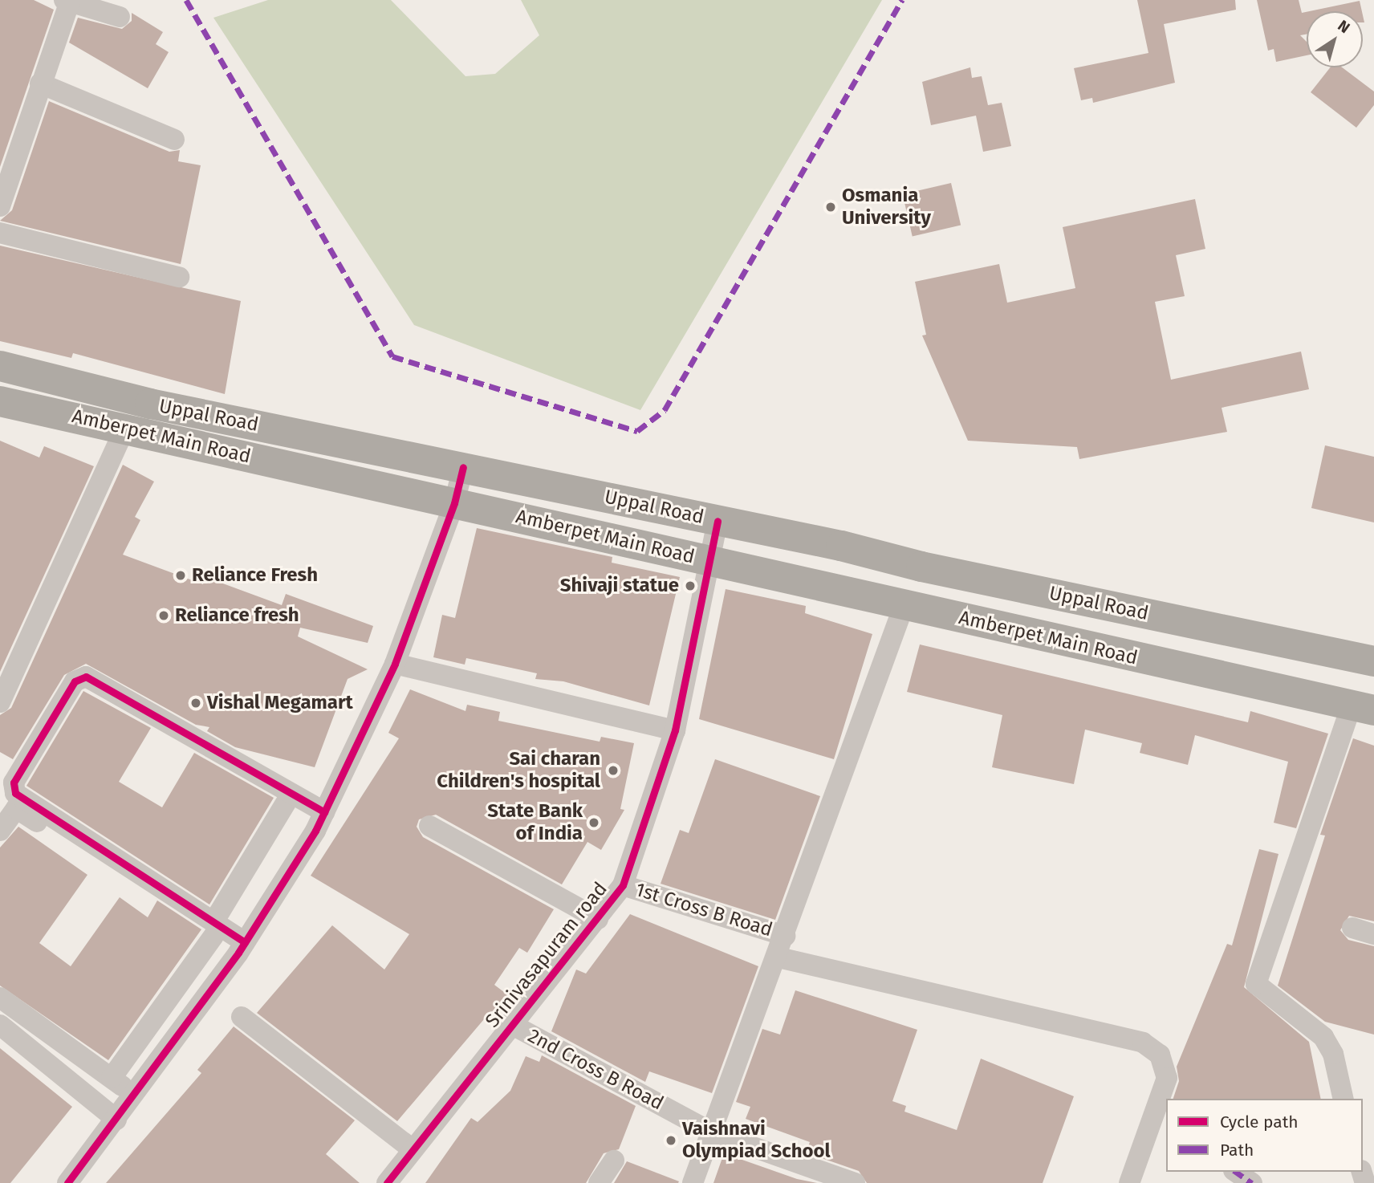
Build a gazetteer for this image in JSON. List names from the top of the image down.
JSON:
{
  "streets": {
    "highway": ["Uppal Road", "Amberpet Main Road"],
    "street": ["1st Cross B Road", "Srinivasapuram road", "2nd Cross B Road"]
  },
  "crossings": [
    ["Uppal Road", "Srinivasapuram road"],
    ["Amberpet Main Road", "Srinivasapuram road"],
    ["1st Cross B Road", "Srinivasapuram road"],
    ["Srinivasapuram road", "2nd Cross B Road"]
  ],
  "places": [
    "Osmania University",
    "Reliance Fresh",
    "Shivaji statue",
    "Reliance fresh",
    "Vishal Megamart",
    "Sai charan Children's hospital",
    "State Bank of India",
    "Vaishnavi Olympiad School"
  ],
  "legend": ["Cycle path", "Path"],
  "north": "top right"
}
